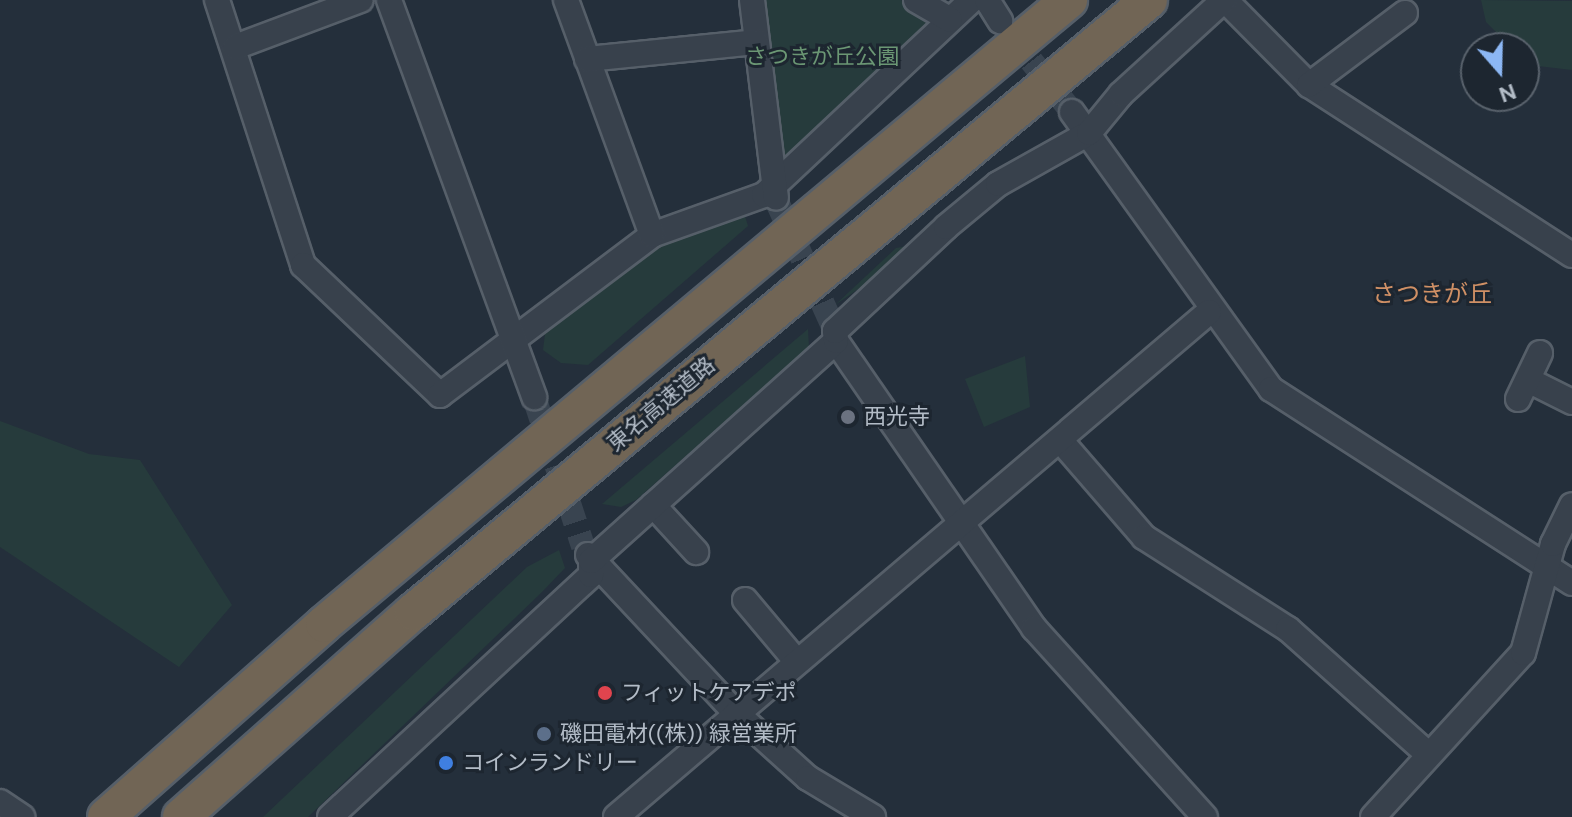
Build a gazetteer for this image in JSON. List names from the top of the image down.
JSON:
{
  "streets": {
    "highway": ["東名高速道路"]
  },
  "districts": ["さつきが丘"],
  "parks": ["さつきが丘公園"],
  "places": [
    "西光寺",
    "フィットケアデポ",
    "磯田電材((株)) 緑営業所",
    "コインランドリー"
  ],
  "north": "bottom"
}
